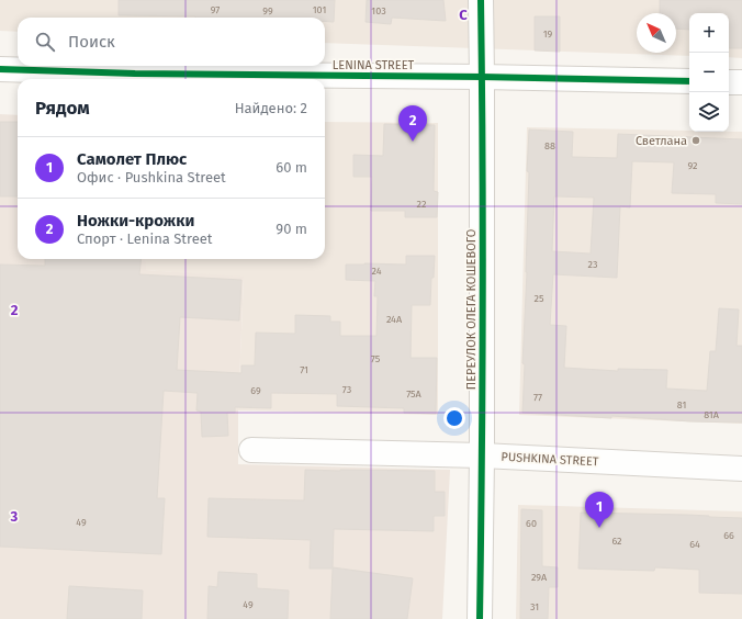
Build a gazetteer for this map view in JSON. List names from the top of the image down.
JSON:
{
  "streets": {
    "street": ["LENINA STREET", "ПЕРЕУЛОК ОЛЕГА КОШЕВОГО", "PUSHKINA STREET"]
  },
  "crossings": [
    ["LENINA STREET", "ПЕРЕУЛОК ОЛЕГА КОШЕВОГО"],
    ["ПЕРЕУЛОК ОЛЕГА КОШЕВОГО", "PUSHKINA STREET"]
  ],
  "places": ["Светлана"],
  "house_numbers": [
    "97",
    "101",
    "99",
    "103",
    "19",
    "88",
    "92",
    "22",
    "23",
    "24",
    "25",
    "24А",
    "75",
    "71",
    "73",
    "69",
    "75А",
    "77",
    "81",
    "81А",
    "49",
    "60",
    "66",
    "62",
    "64",
    "29А",
    "49",
    "31"
  ],
  "north": "top left",
  "page": {
    "map_buttons": ["+", "−"],
    "search": "Поиск",
    "heading": ["Рядом", "Найдено: 2"],
    "pins": ["2", "1"],
    "list": [
      {
        "mark": "1",
        "name": "Самолет Плюс",
        "note": "Офис · Pushkina Street",
        "value": "60 m"
      },
      {
        "mark": "2",
        "name": "Ножки-крожки",
        "note": "Спорт · Lenina Street",
        "value": "90 m"
      }
    ]
  },
  "grid": {
    "columns": ["C"],
    "rows": ["2", "3"]
  }
}
